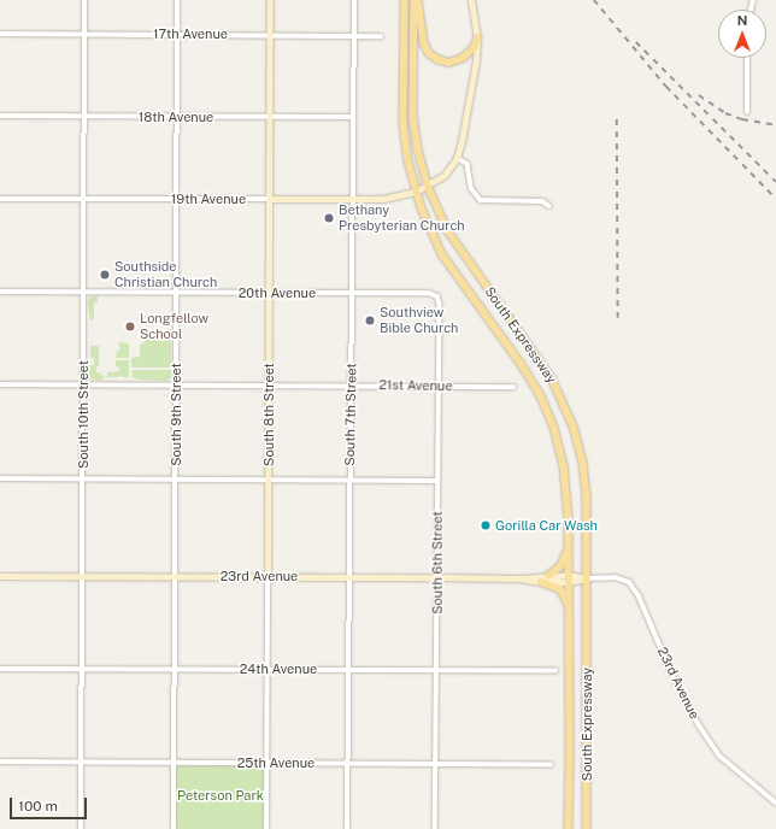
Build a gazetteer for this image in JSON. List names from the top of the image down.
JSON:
{
  "streets": {
    "main road": ["South Expressway"],
    "street": [
      "17th Avenue",
      "18th Avenue",
      "19th Avenue",
      "20th Avenue",
      "21st Avenue",
      "South 10th Street",
      "South 9th Street",
      "South 8th Street",
      "South 7th Street",
      "South 6th Street",
      "23rd Avenue",
      "24th Avenue",
      "25th Avenue"
    ]
  },
  "crossings": [
    ["17th Avenue", "South 10th Street"],
    ["17th Avenue", "South 9th Street"],
    ["17th Avenue", "South 8th Street"],
    ["17th Avenue", "South 7th Street"],
    ["18th Avenue", "South 10th Street"],
    ["18th Avenue", "South 9th Street"],
    ["18th Avenue", "South 8th Street"],
    ["18th Avenue", "South 7th Street"],
    ["19th Avenue", "South Expressway"],
    ["19th Avenue", "South 10th Street"],
    ["19th Avenue", "South 9th Street"],
    ["19th Avenue", "South 8th Street"],
    ["19th Avenue", "South 7th Street"],
    ["20th Avenue", "South 10th Street"],
    ["20th Avenue", "South 9th Street"],
    ["20th Avenue", "South 8th Street"],
    ["20th Avenue", "South 7th Street"],
    ["20th Avenue", "South 6th Street"],
    ["South Expressway", "23rd Avenue"],
    ["21st Avenue", "South 10th Street"],
    ["21st Avenue", "South 9th Street"],
    ["21st Avenue", "South 8th Street"],
    ["21st Avenue", "South 7th Street"],
    ["21st Avenue", "South 6th Street"],
    ["South 10th Street", "23rd Avenue"],
    ["South 10th Street", "24th Avenue"],
    ["South 10th Street", "25th Avenue"],
    ["South 9th Street", "23rd Avenue"],
    ["South 9th Street", "24th Avenue"],
    ["South 9th Street", "25th Avenue"],
    ["South 8th Street", "23rd Avenue"],
    ["South 8th Street", "24th Avenue"],
    ["South 8th Street", "25th Avenue"],
    ["South 7th Street", "23rd Avenue"],
    ["South 7th Street", "24th Avenue"],
    ["South 7th Street", "25th Avenue"],
    ["South 6th Street", "23rd Avenue"],
    ["South 6th Street", "24th Avenue"],
    ["South 6th Street", "25th Avenue"]
  ],
  "parks": ["Peterson Park"],
  "places": [
    "Bethany Presbyterian Church",
    "Southside Christian Church",
    "Southview Bible Church",
    "Longfellow School",
    "Gorilla Car Wash"
  ],
  "scale_bar": "100 m",
  "north": "top"
}
